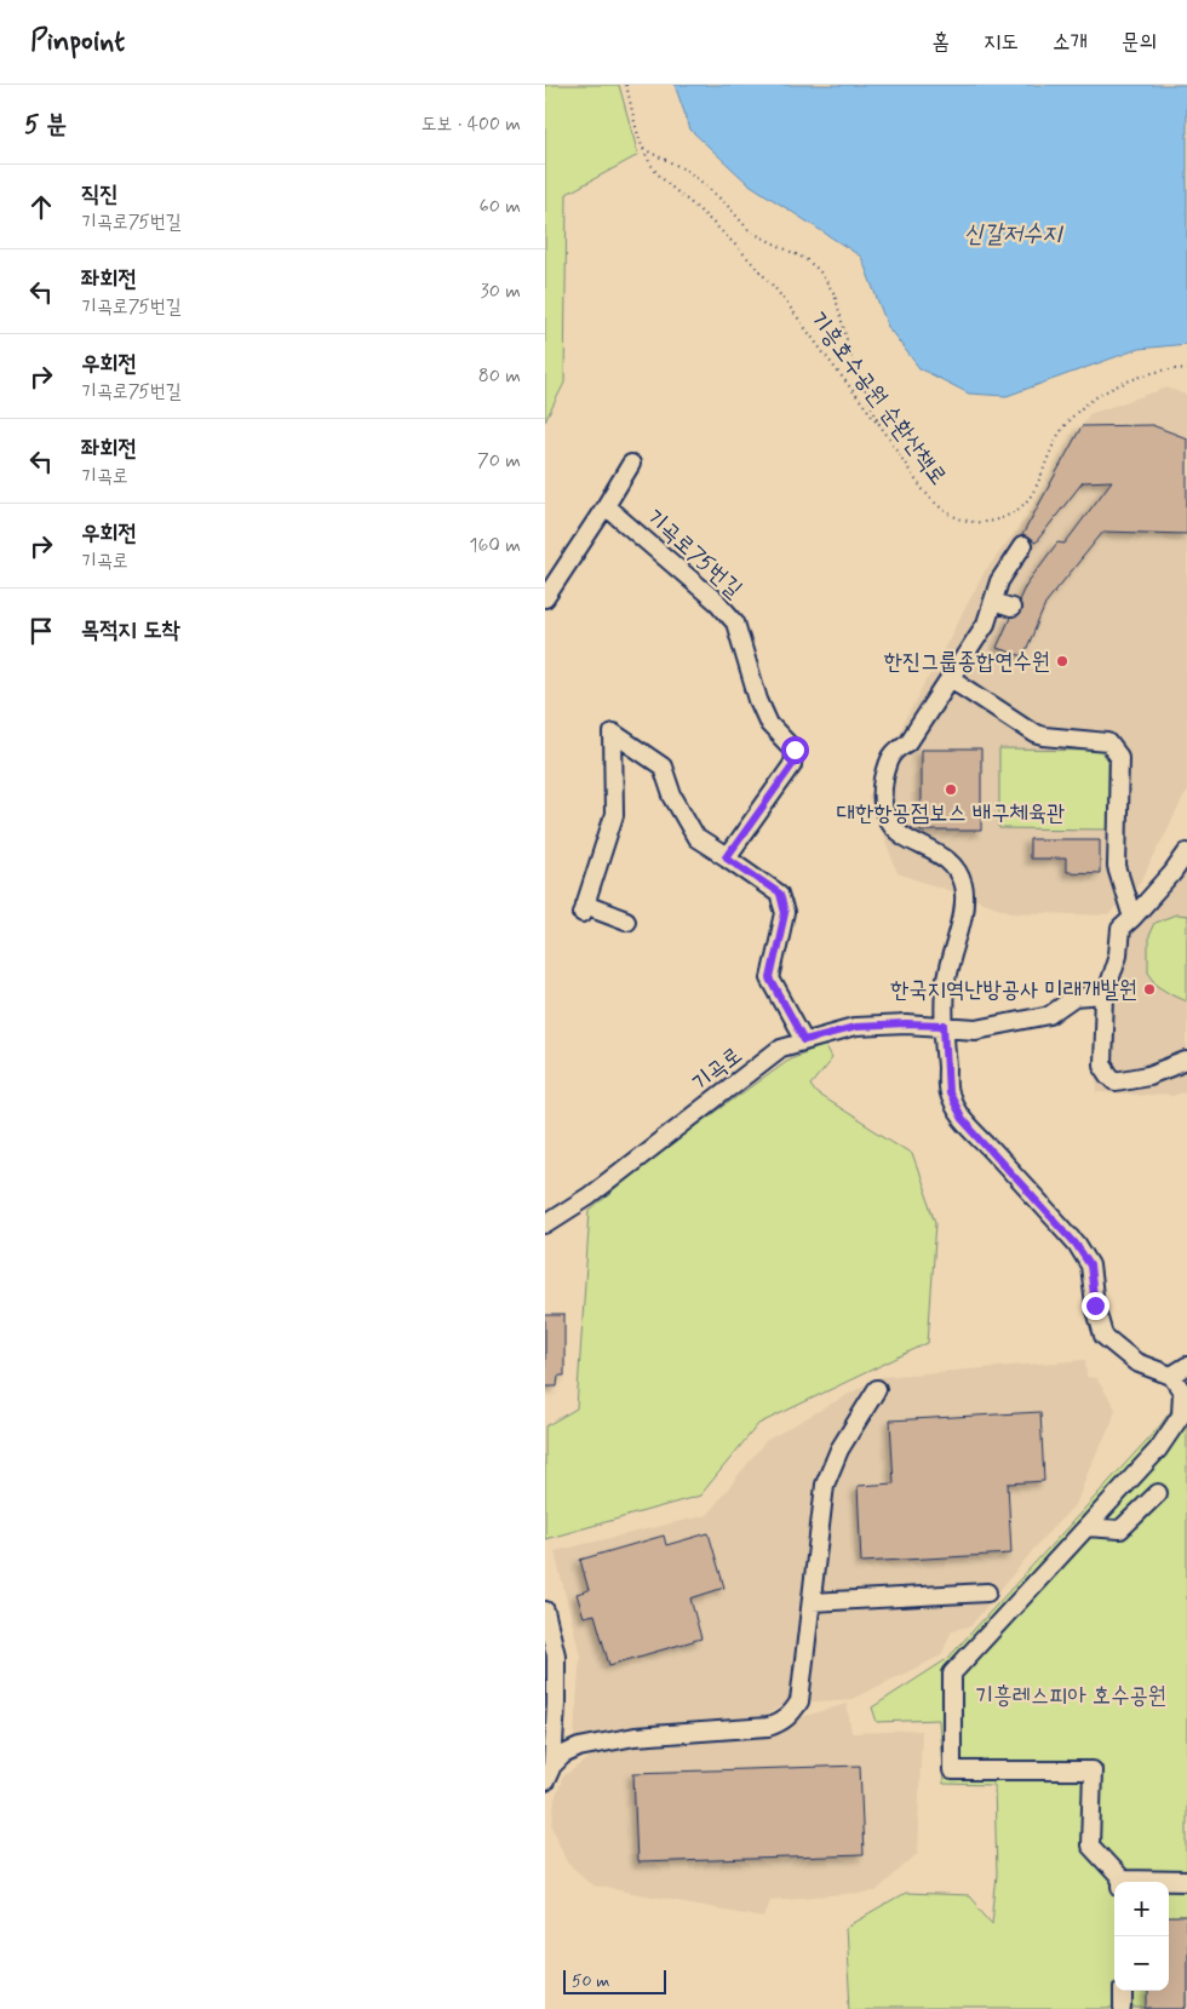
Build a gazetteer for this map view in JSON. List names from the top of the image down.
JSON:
{
  "streets": {
    "street": ["기곡로75번길", "기곡로"],
    "path": ["기흥호수공원 순환산책로"]
  },
  "water": ["신갈저수지"],
  "parks": ["기흥레스피아 호수공원"],
  "places": ["한진그룹종합연수원", "대한항공점보스 배구체육관", "한국지역난방공사 미래개발원"],
  "scale_bar": "50 m",
  "page": {
    "header": "Pinpoint",
    "nav": [
      "홈",
      "지도",
      "소개",
      "문의"
    ],
    "heading": ["5 분", "도보 · 400 m"],
    "list": [
      ["직진", "기곡로75번길", "60 m"],
      ["좌회전", "기곡로75번길", "30 m"],
      ["우회전", "기곡로75번길", "80 m"],
      ["좌회전", "기곡로", "70 m"],
      ["우회전", "기곡로", "160 m"],
      "목적지 도착"
    ],
    "map_buttons": ["+", "−"],
    "scale": "50 m"
  }
}
